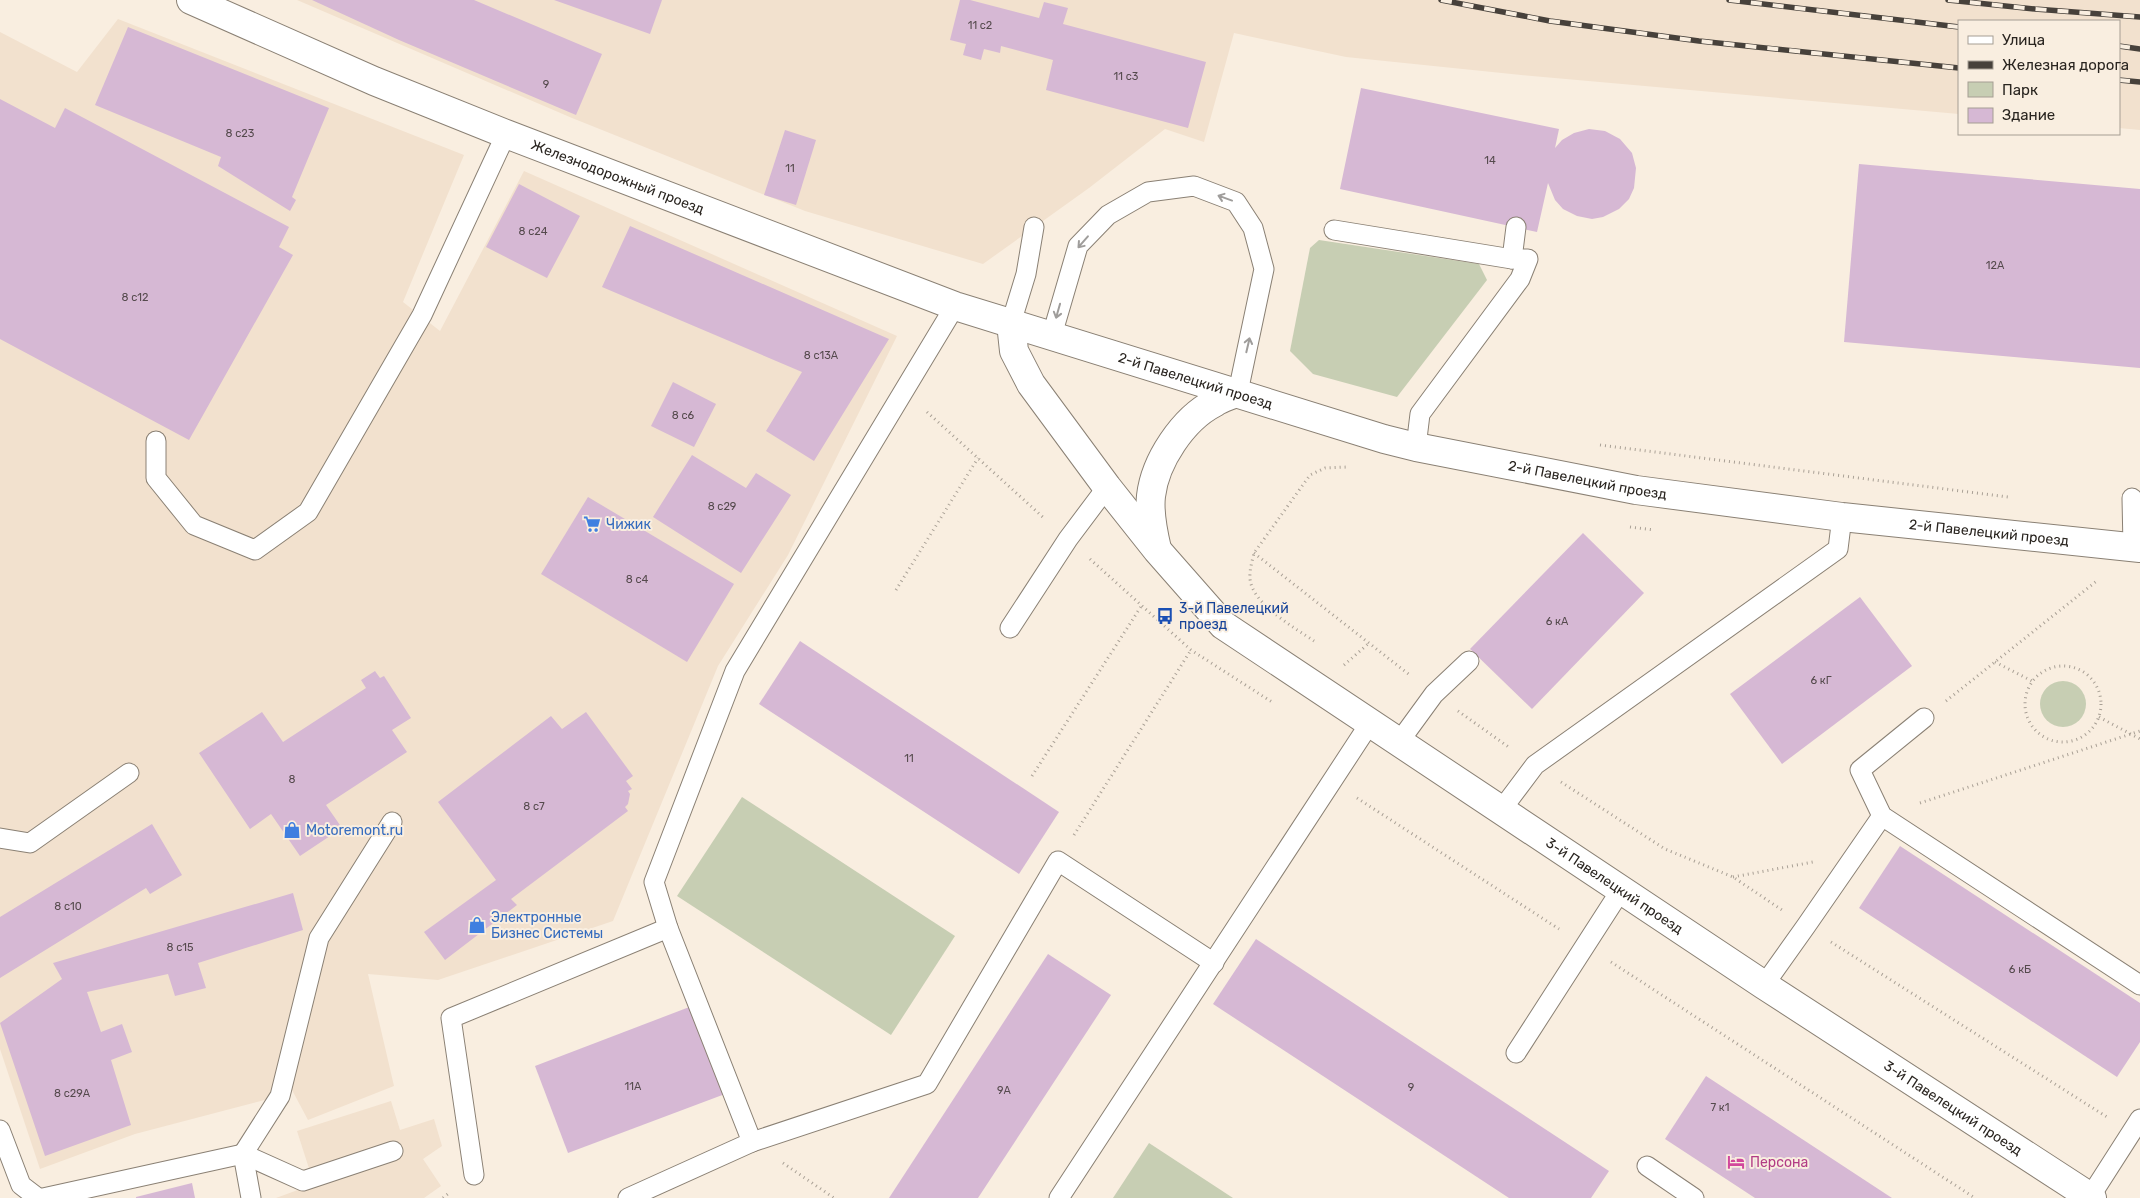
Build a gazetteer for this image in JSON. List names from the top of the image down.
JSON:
{
  "streets": {
    "street": ["Железнодорожный проезд", "2-й Павелецкий проезд", "3-й Павелецкий проезд"]
  },
  "crossings": [
    ["Железнодорожный проезд", "2-й Павелецкий проезд"],
    ["Железнодорожный проезд", "3-й Павелецкий проезд"],
    ["2-й Павелецкий проезд", "3-й Павелецкий проезд"]
  ],
  "places": {
    "supermarket": ["Чижик"],
    "bus stop": ["3-й Павелецкий проезд"],
    "shop": ["Motoremont.ru", "Электронные Бизнес Системы"],
    "hotel": ["Персона"]
  },
  "house_numbers": [
    "11 с2",
    "11 с3",
    "9",
    "8 с23",
    "14",
    "11",
    "8 с24",
    "12А",
    "8 с12",
    "8 с13А",
    "8 с6",
    "8 с29",
    "8 с4",
    "6 кА",
    "6 кГ",
    "11",
    "8",
    "8 с7",
    "8 с10",
    "8 с15",
    "6 кБ",
    "11А",
    "9",
    "9А",
    "8 с29А",
    "7 к1"
  ],
  "legend": [
    "Улица",
    "Железная дорога",
    "Парк",
    "Здание"
  ]
}
